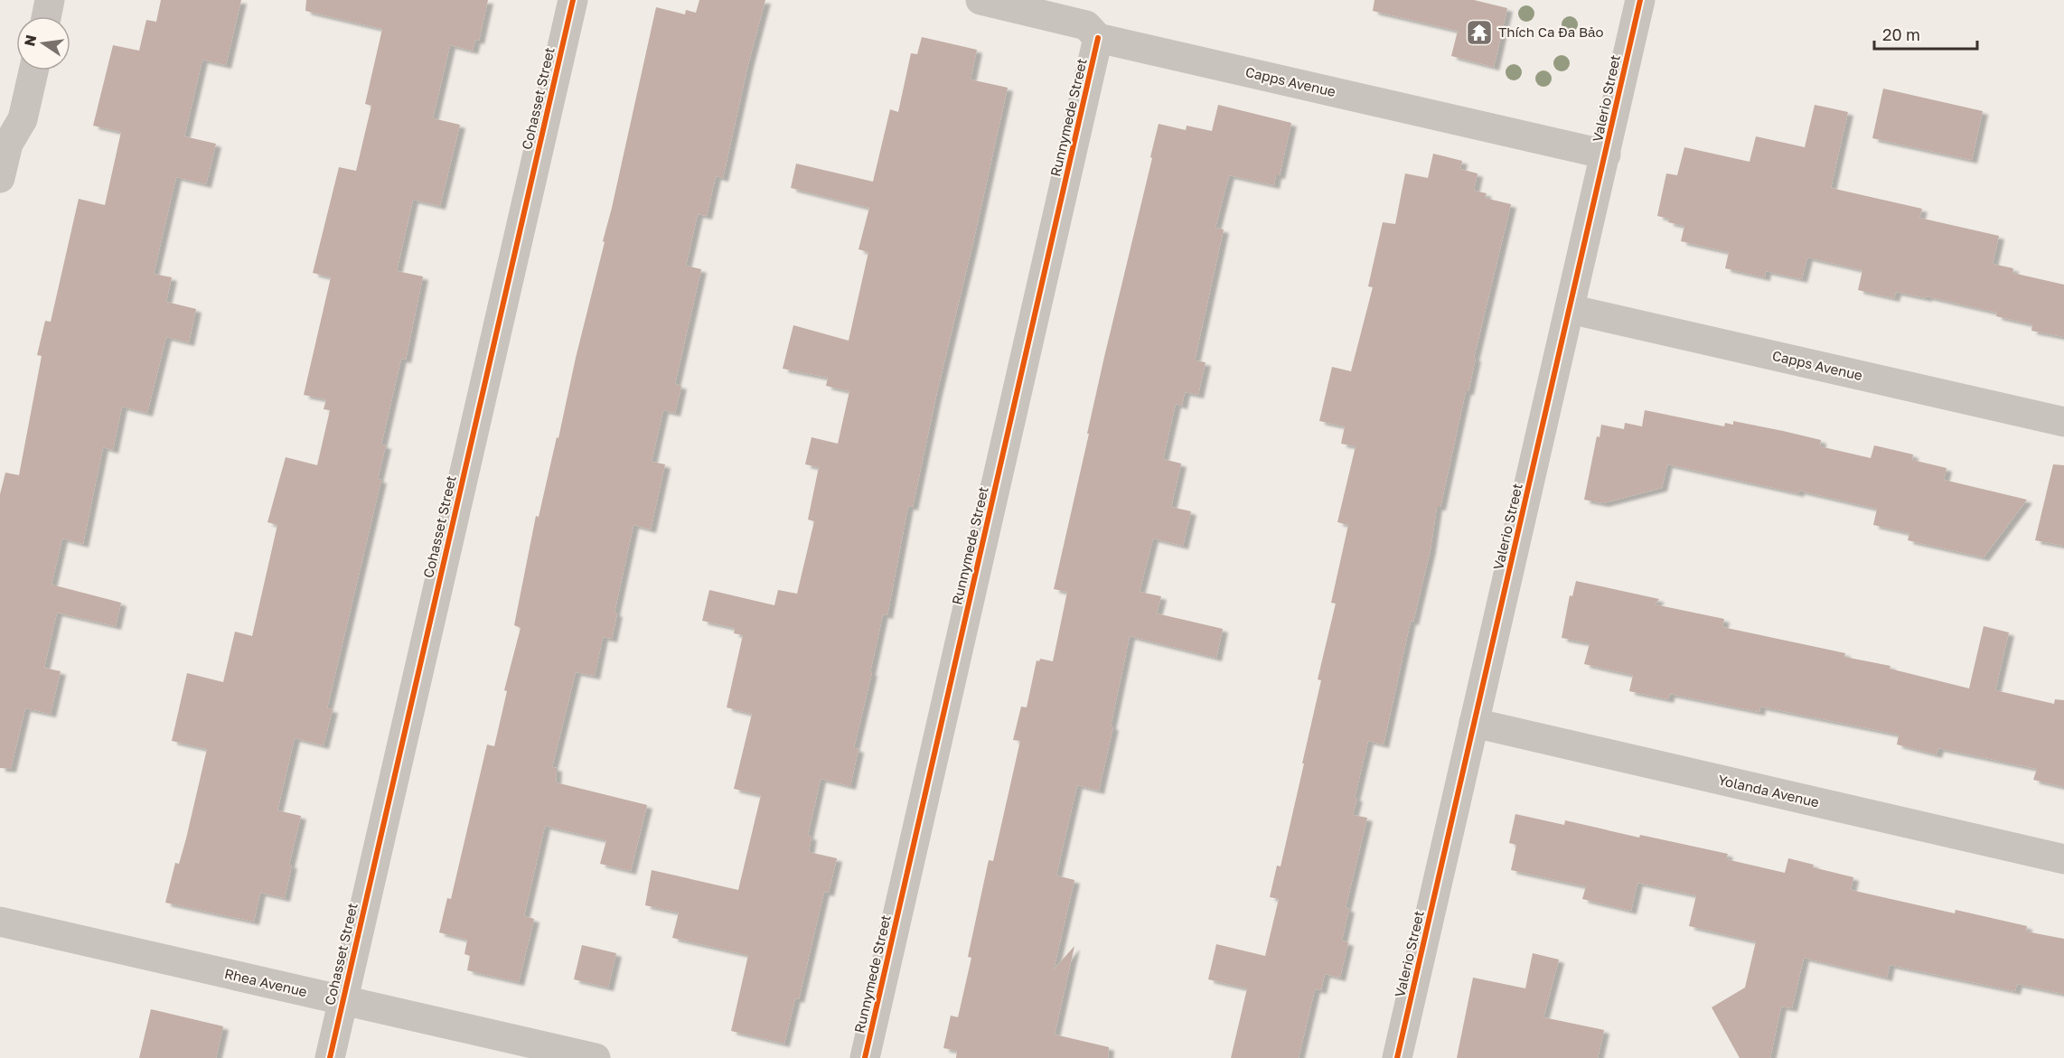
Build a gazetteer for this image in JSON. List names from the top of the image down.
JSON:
{
  "streets": {
    "street": [
      "Capps Avenue",
      "Cohasset Street",
      "Valerio Street",
      "Runnymede Street",
      "Yolanda Avenue",
      "Rhea Avenue"
    ]
  },
  "crossings": [
    ["Capps Avenue", "Valerio Street"],
    ["Capps Avenue", "Runnymede Street"],
    ["Cohasset Street", "Rhea Avenue"],
    ["Valerio Street", "Yolanda Avenue"]
  ],
  "places": {
    "temple": ["Thích Ca Đa Bảo"]
  },
  "scale_bar": "20 m",
  "north": "left"
}
